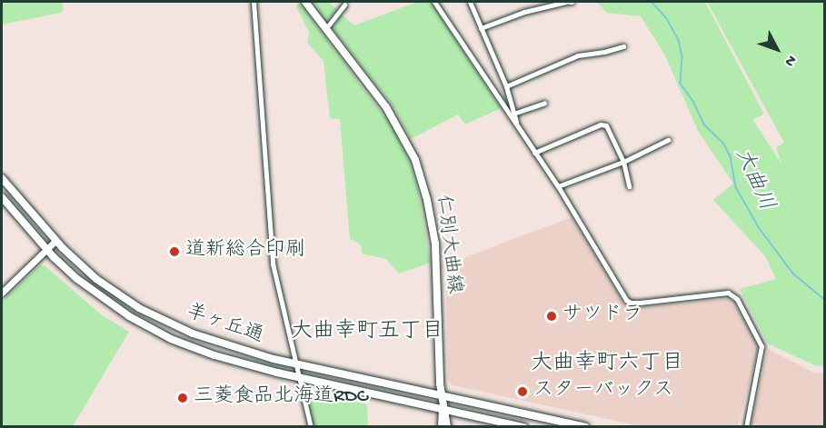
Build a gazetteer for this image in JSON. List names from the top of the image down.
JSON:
{
  "streets": {
    "main road": ["仁別大曲線", "羊ヶ丘通"]
  },
  "crossings": [
    ["仁別大曲線", "羊ヶ丘通"]
  ],
  "districts": ["大曲幸町五丁目", "大曲幸町六丁目"],
  "water": ["大曲川"],
  "places": [
    "道新総合印刷",
    "サツドラ",
    "スターバックス",
    "三菱食品北海道RDC"
  ],
  "north": "bottom right"
}
